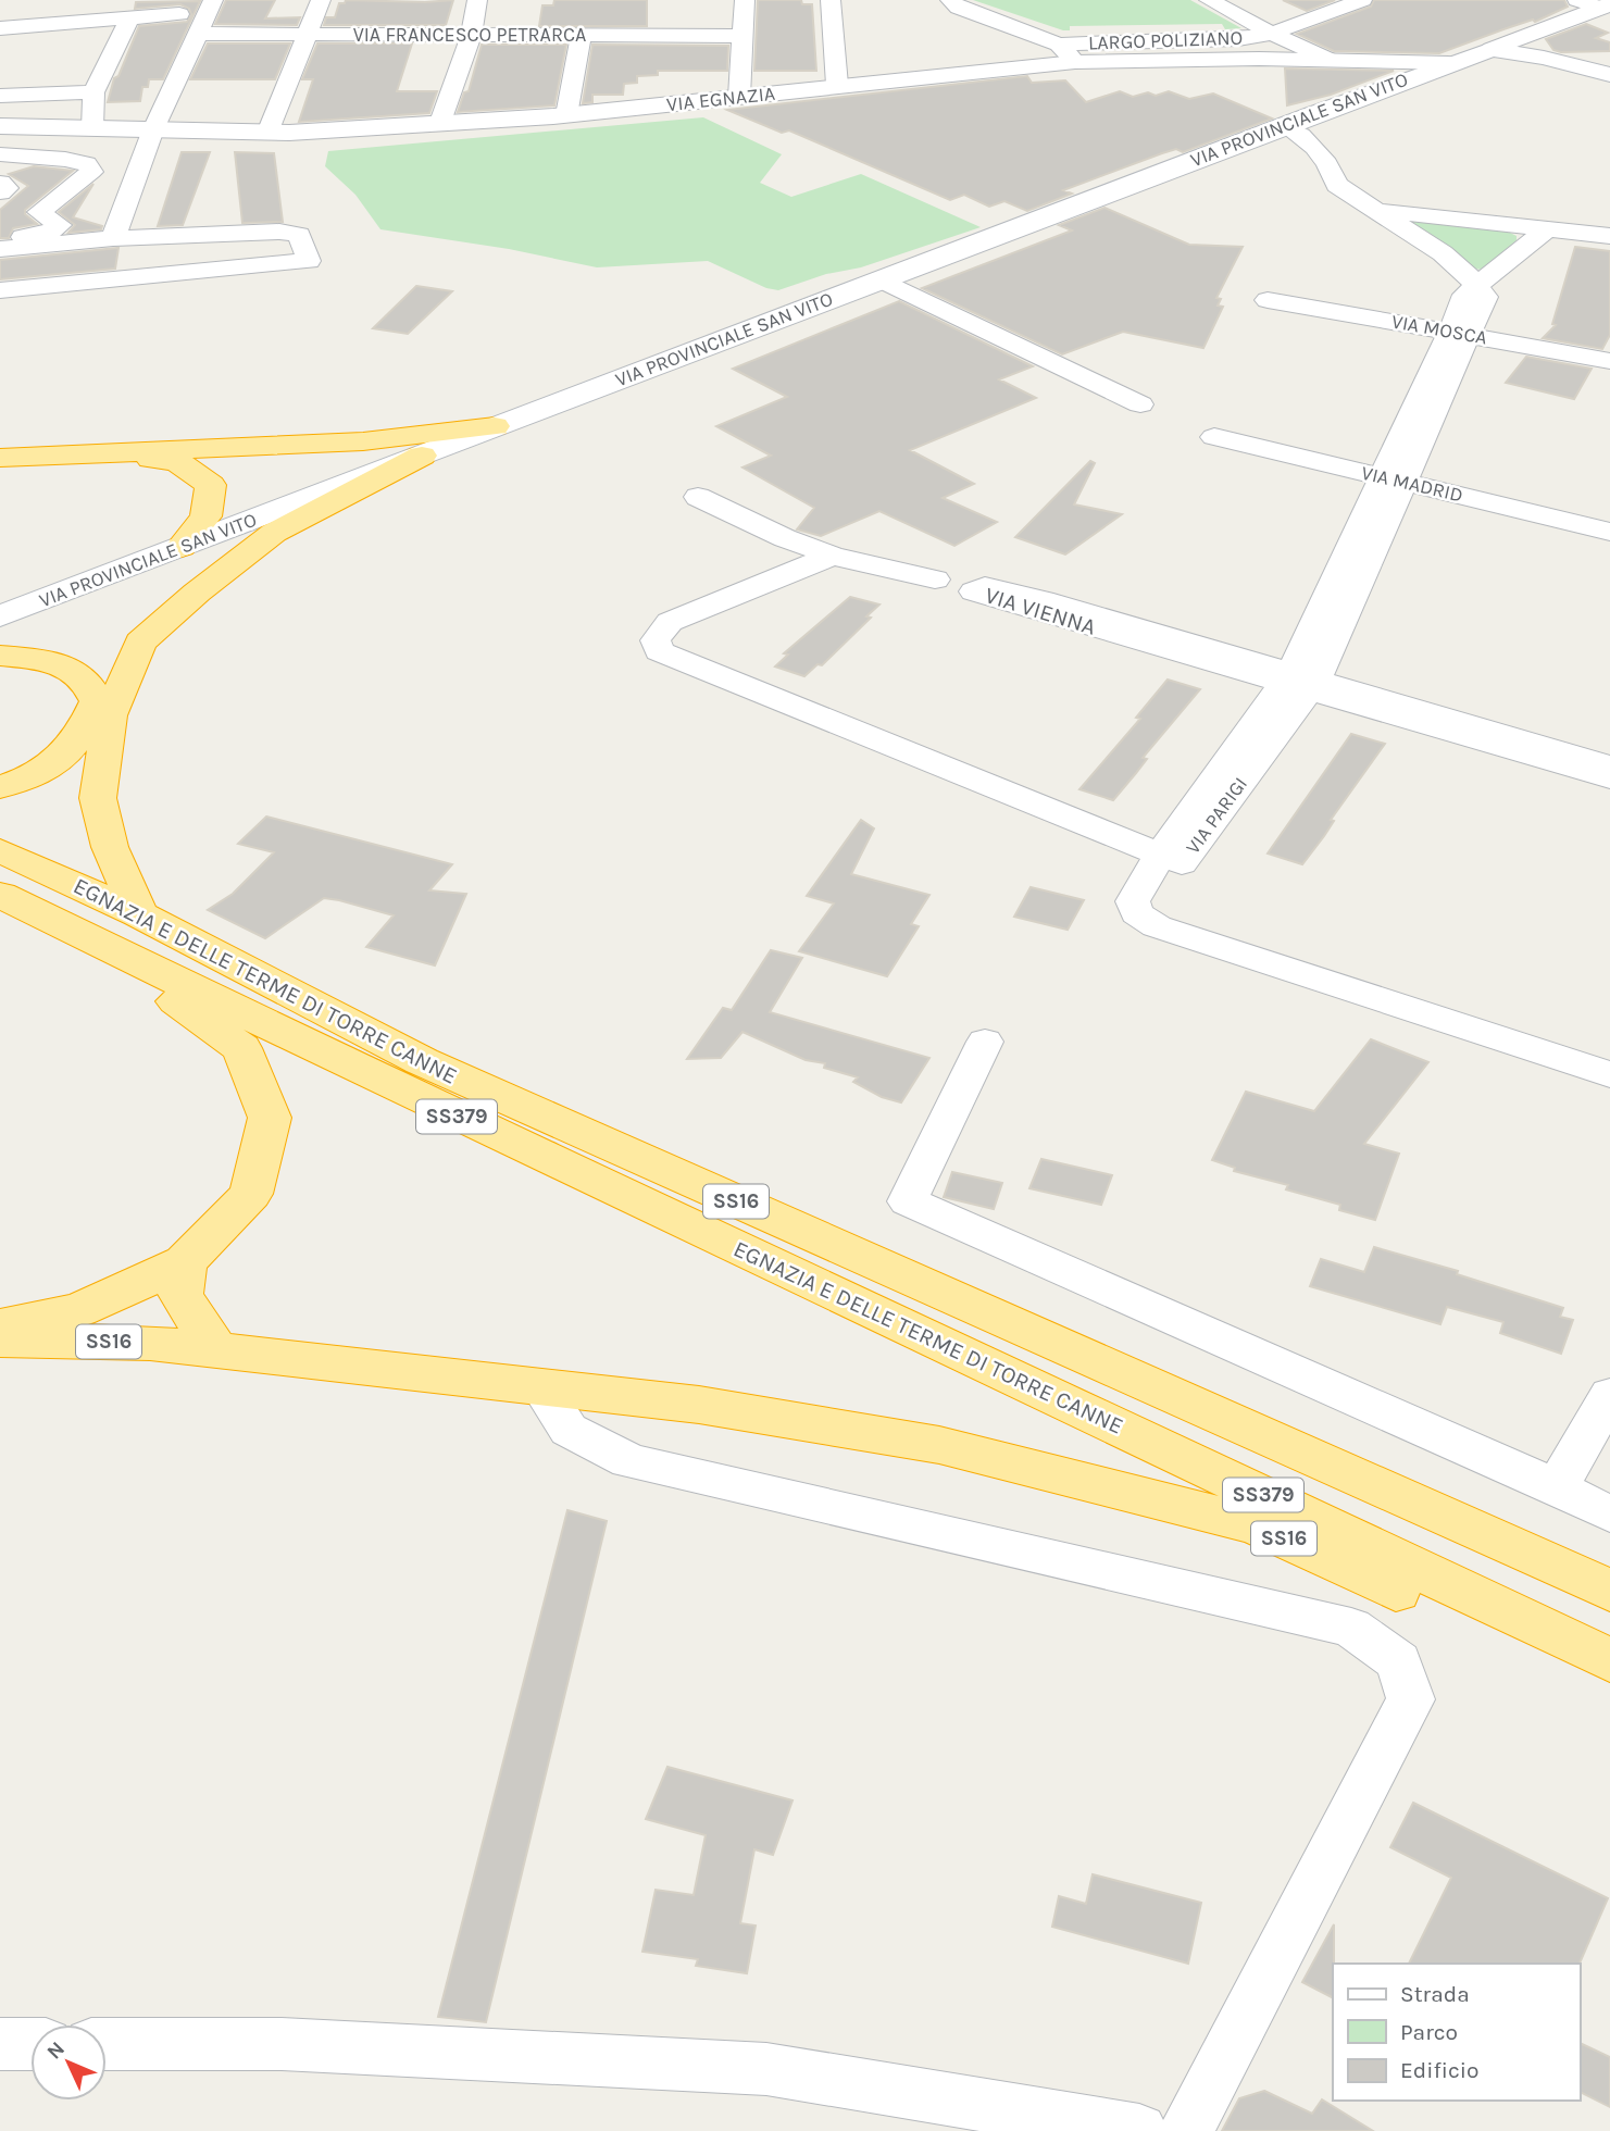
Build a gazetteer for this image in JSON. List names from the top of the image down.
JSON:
{
  "streets": {
    "highway": ["EGNAZIA E DELLE TERME DI TORRE CANNE", "SS379", "SS16"],
    "street": [
      "VIA FRANCESCO PETRARCA",
      "LARGO POLIZIANO",
      "VIA EGNAZIA",
      "VIA PROVINCIALE SAN VITO",
      "VIA MOSCA",
      "VIA MADRID",
      "VIA VIENNA",
      "VIA PARIGI"
    ]
  },
  "crossings": [
    ["LARGO POLIZIANO", "VIA EGNAZIA"],
    ["VIA EGNAZIA", "VIA PROVINCIALE SAN VITO"],
    ["VIA MOSCA", "VIA PARIGI"],
    ["VIA MADRID", "VIA PARIGI"],
    ["VIA VIENNA", "VIA PARIGI"]
  ],
  "legend": ["Strada", "Parco", "Edificio"],
  "north": "top left"
}
